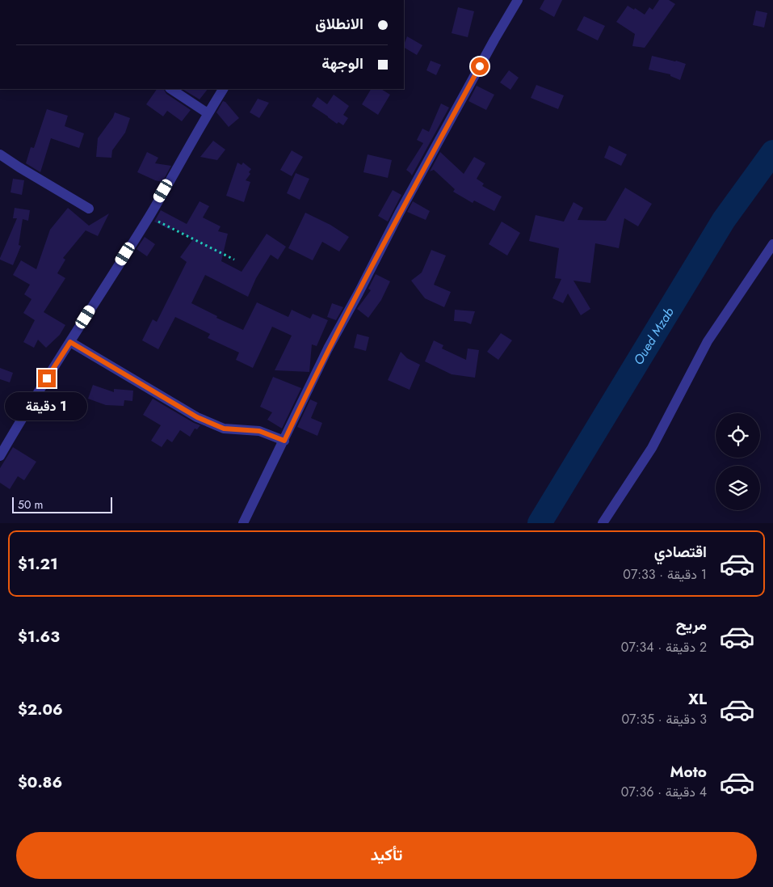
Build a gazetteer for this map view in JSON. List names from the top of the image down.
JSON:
{
  "water": ["Oued Mzab"],
  "scale_bar": "50 m",
  "page": {
    "banner": ["الانطلاق", "الوجهة"],
    "bubble": "1 دقيقة",
    "scale": "50 m",
    "list": [
      {
        "name": "اقتصادي",
        "note": "1 دقيقة · 07:33",
        "value": "$1.21"
      },
      {
        "name": "مريح",
        "note": "2 دقيقة · 07:34",
        "value": "$1.63"
      },
      {
        "name": "XL",
        "note": "3 دقيقة · 07:35",
        "value": "$2.06"
      },
      {
        "name": "Moto",
        "note": "4 دقيقة · 07:36",
        "value": "$0.86"
      }
    ],
    "buttons": "تأكيد"
  }
}
